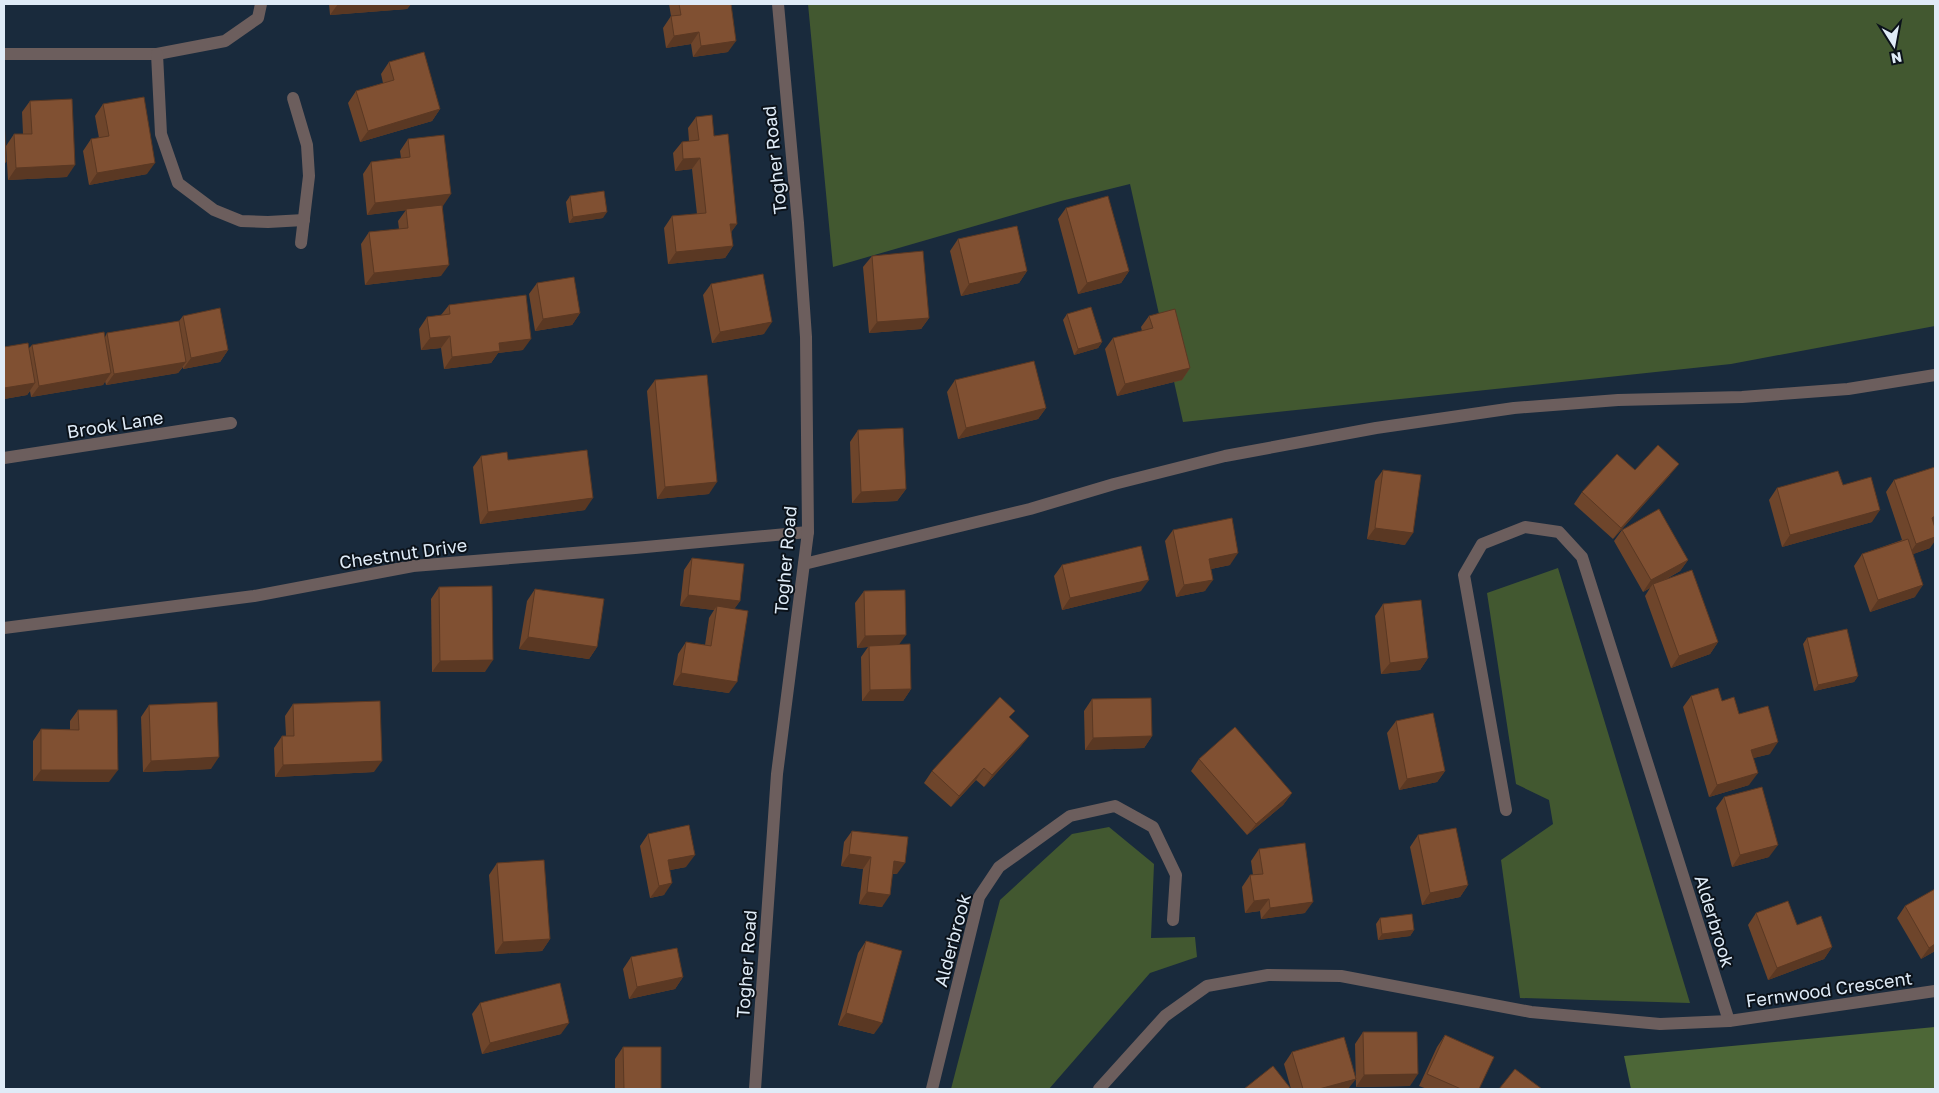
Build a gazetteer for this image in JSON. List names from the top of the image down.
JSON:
{
  "streets": {
    "street": [
      "Togher Road",
      "Brook Lane",
      "Chestnut Drive",
      "Alderbrook",
      "Fernwood Crescent"
    ]
  },
  "crossings": [
    ["Togher Road", "Chestnut Drive"],
    ["Alderbrook", "Fernwood Crescent"]
  ],
  "north": "bottom"
}
